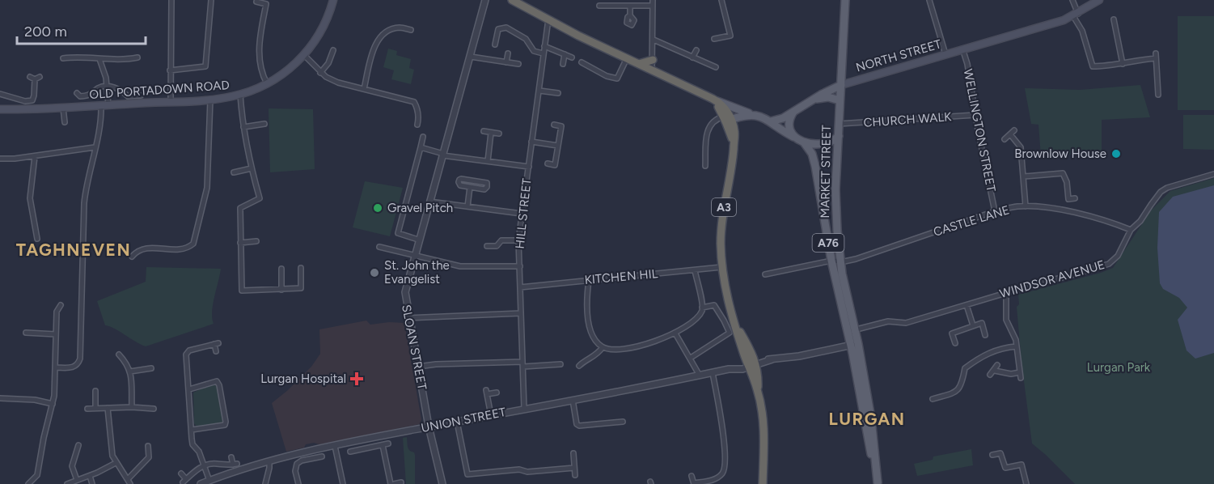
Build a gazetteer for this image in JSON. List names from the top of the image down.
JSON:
{
  "streets": {
    "highway": ["A3"],
    "main road": [
      "NORTH STREET",
      "OLD PORTADOWN ROAD",
      "MARKET STREET",
      "A76"
    ],
    "street": [
      "CHURCH WALK",
      "WELLINGTON STREET",
      "HILL STREET",
      "CASTLE LANE",
      "KITCHEN HIL",
      "WINDSOR AVENUE",
      "SLOAN STREET",
      "UNION STREET"
    ]
  },
  "crossings": [
    ["NORTH STREET", "WELLINGTON STREET"],
    ["NORTH STREET", "MARKET STREET"],
    ["NORTH STREET", "A76"],
    ["CHURCH WALK", "WELLINGTON STREET"],
    ["CHURCH WALK", "MARKET STREET"],
    ["CHURCH WALK", "A76"],
    ["WELLINGTON STREET", "CASTLE LANE"],
    ["MARKET STREET", "CASTLE LANE"],
    ["MARKET STREET", "A76"],
    ["MARKET STREET", "WINDSOR AVENUE"],
    ["MARKET STREET", "UNION STREET"],
    ["A3", "HILL STREET"],
    ["A3", "KITCHEN HIL"],
    ["A3", "UNION STREET"],
    ["HILL STREET", "KITCHEN HIL"],
    ["HILL STREET", "UNION STREET"],
    ["CASTLE LANE", "WINDSOR AVENUE"],
    ["A76", "UNION STREET"],
    ["SLOAN STREET", "UNION STREET"]
  ],
  "districts": ["TAGHNEVEN", "LURGAN"],
  "parks": ["Lurgan Park"],
  "places": {
    "other": ["Brownlow House", "Gravel Pitch", "St. John the Evangelist"],
    "health": ["Lurgan Hospital"]
  },
  "scale_bar": "200 m"
}
